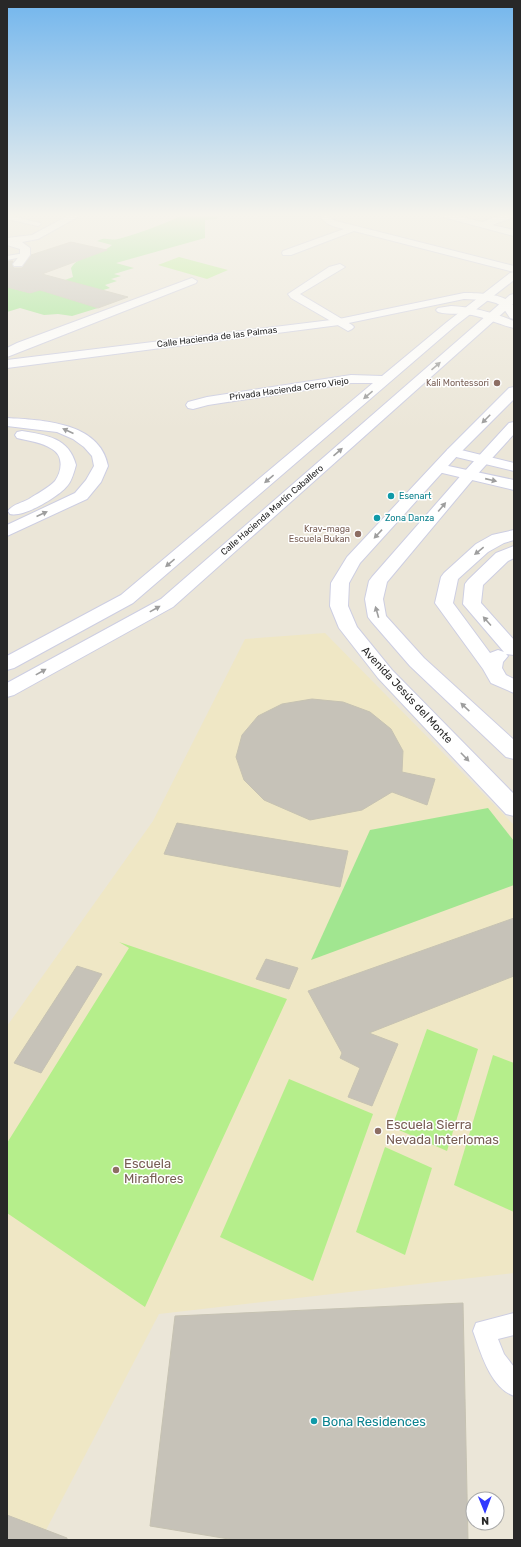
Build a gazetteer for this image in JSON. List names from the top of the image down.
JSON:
{
  "streets": {
    "street": [
      "Calle Hacienda de las Palmas",
      "Privada Hacienda Cerro Viejo",
      "Calle Hacienda Martín Caballero",
      "Avenida Jesús del Monte"
    ]
  },
  "crossings": [
    ["Calle Hacienda de las Palmas", "Calle Hacienda Martín Caballero"]
  ],
  "places": [
    "Kali Montessori",
    "Esenart",
    "Zona Danza",
    "Krav-maga Escuela Bukan",
    "Escuela Sierra Nevada Interlomas",
    "Escuela Miraflores",
    "Bona Residences"
  ],
  "north": "bottom"
}
